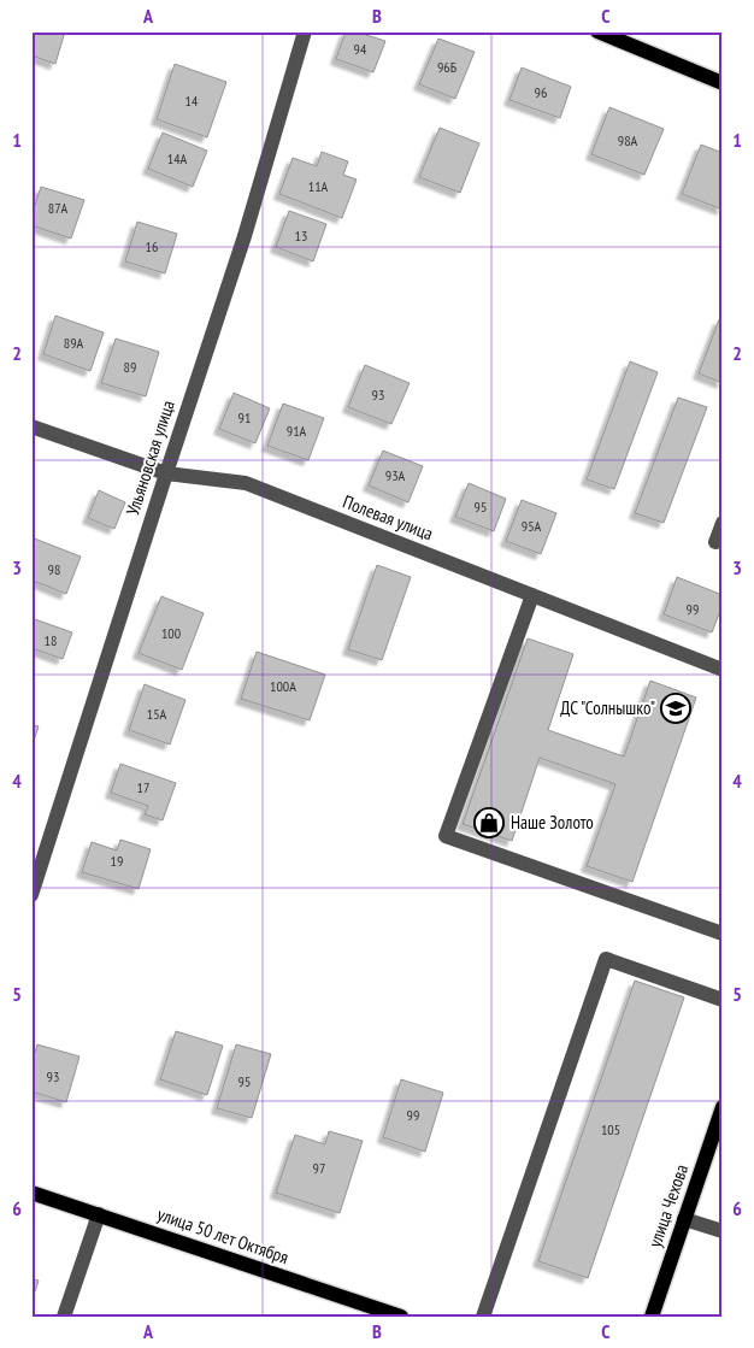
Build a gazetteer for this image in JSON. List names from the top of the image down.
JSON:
{
  "streets": {
    "main road": ["улица Чехова", "улица 50 лет Октября"],
    "street": ["Ульяновская улица", "Полевая улица"]
  },
  "crossings": [
    ["Ульяновская улица", "Полевая улица"]
  ],
  "places": {
    "school or university": ["ДС \"Солнышко\""],
    "shop": ["Наше Золото"]
  },
  "house_numbers": [
    "94",
    "96Б",
    "96",
    "14",
    "98А",
    "14А",
    "11А",
    "87А",
    "13",
    "16",
    "89А",
    "89",
    "93",
    "91",
    "91А",
    "93А",
    "95",
    "95А",
    "98",
    "99",
    "100",
    "18",
    "100А",
    "15А",
    "17",
    "19",
    "93",
    "95",
    "99",
    "105",
    "97"
  ],
  "grid": {
    "columns": ["A", "B", "C"],
    "rows": [
      "1",
      "2",
      "3",
      "4",
      "5",
      "6"
    ]
  }
}
